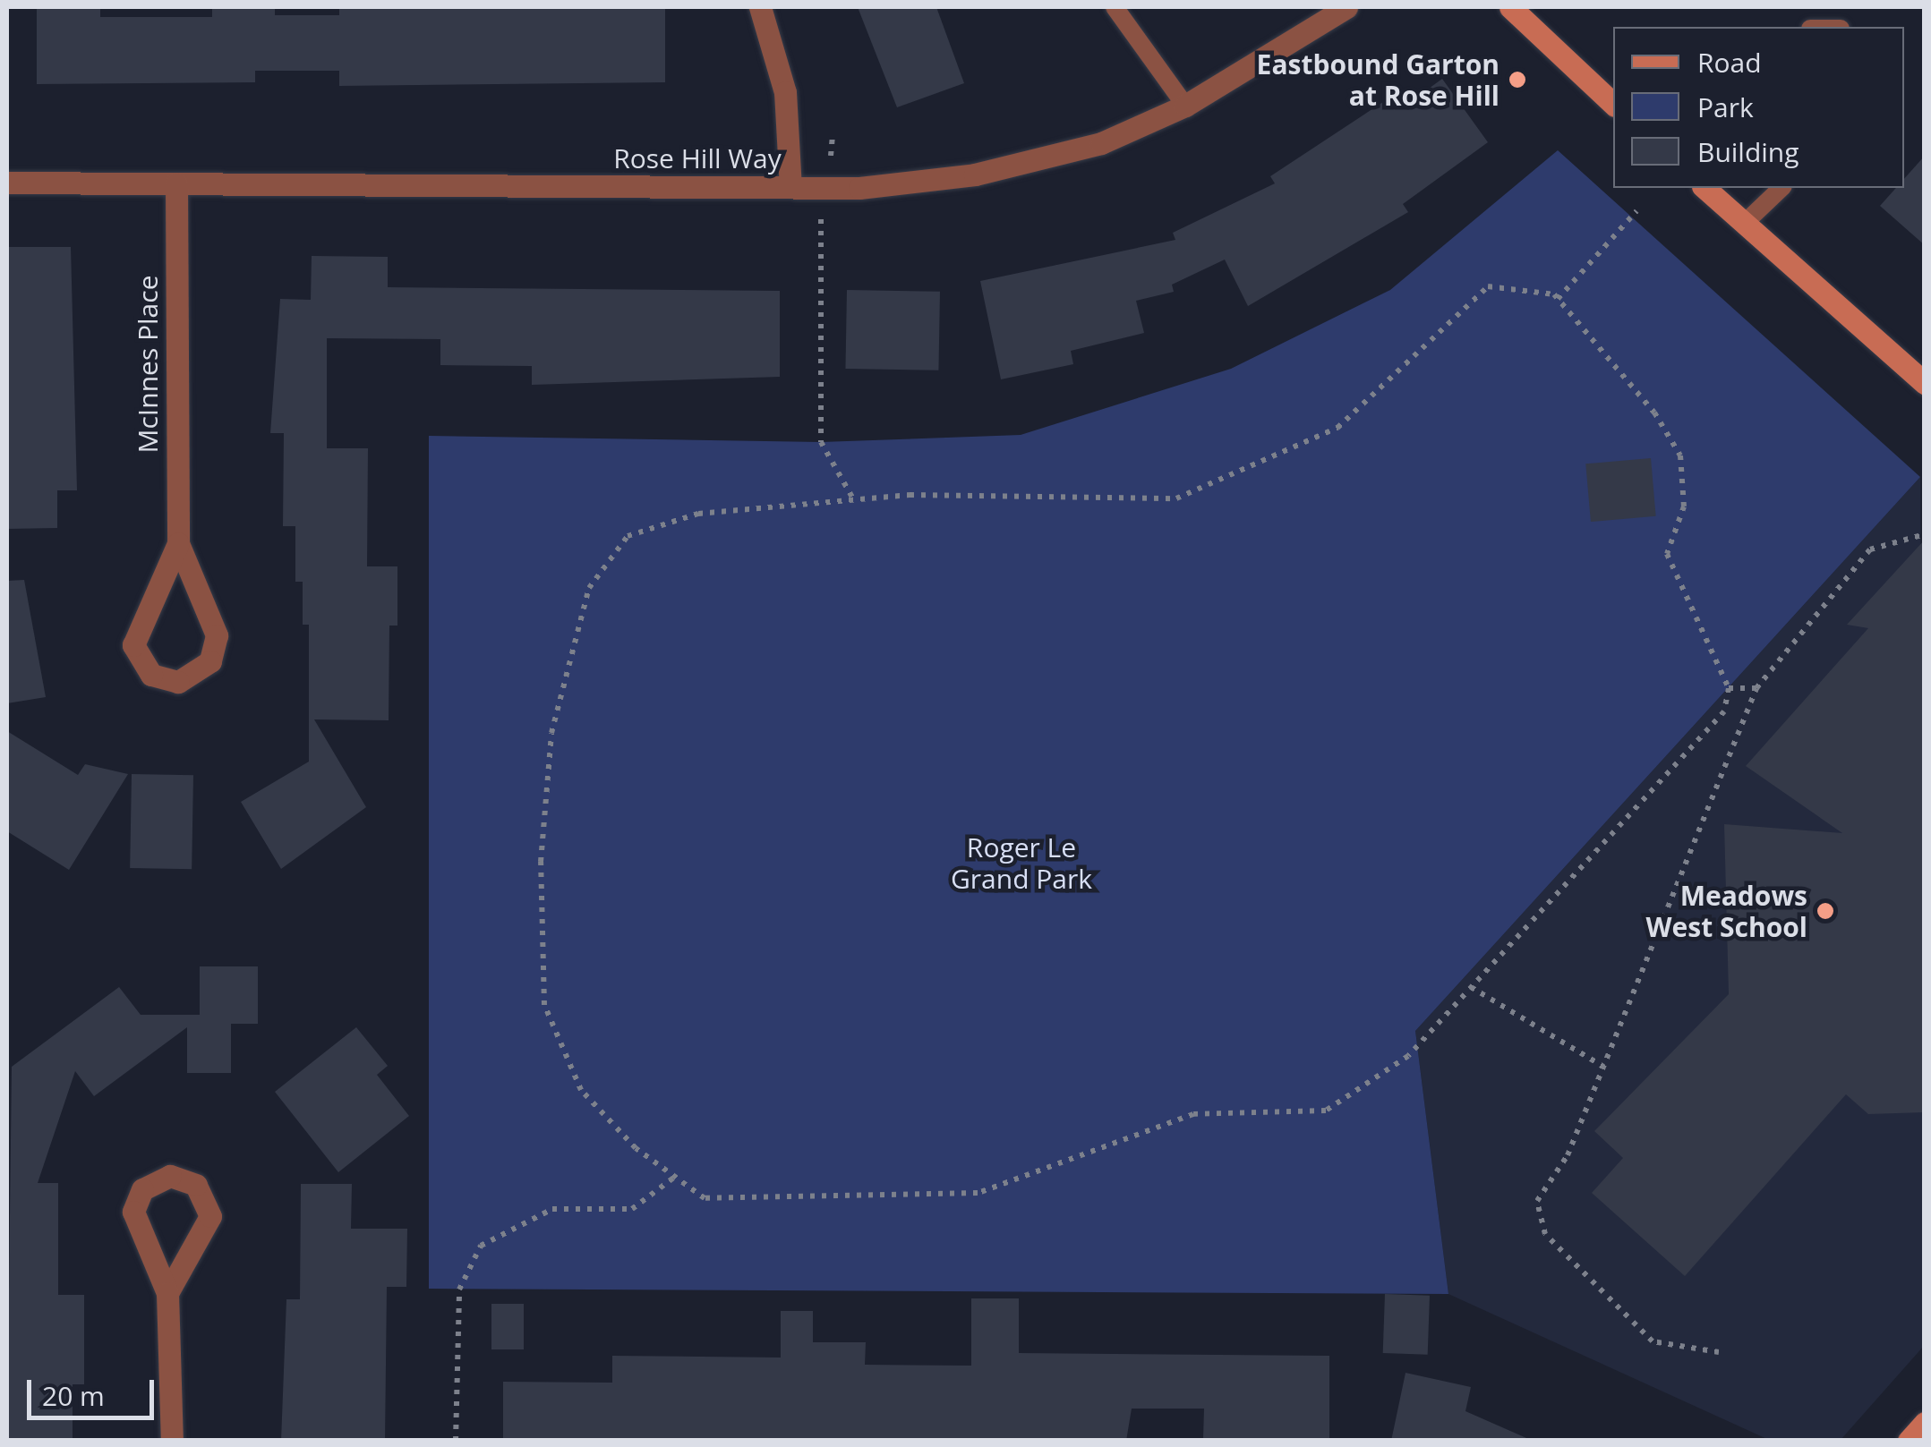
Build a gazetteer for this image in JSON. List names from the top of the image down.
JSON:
{
  "streets": {
    "street": ["Rose Hill Way", "McInnes Place"]
  },
  "crossings": [
    ["Rose Hill Way", "McInnes Place"]
  ],
  "parks": ["Roger Le Grand Park"],
  "places": ["Eastbound Garton at Rose Hill", "Meadows West School"],
  "legend": ["Road", "Park", "Building"],
  "scale_bar": "20 m"
}
